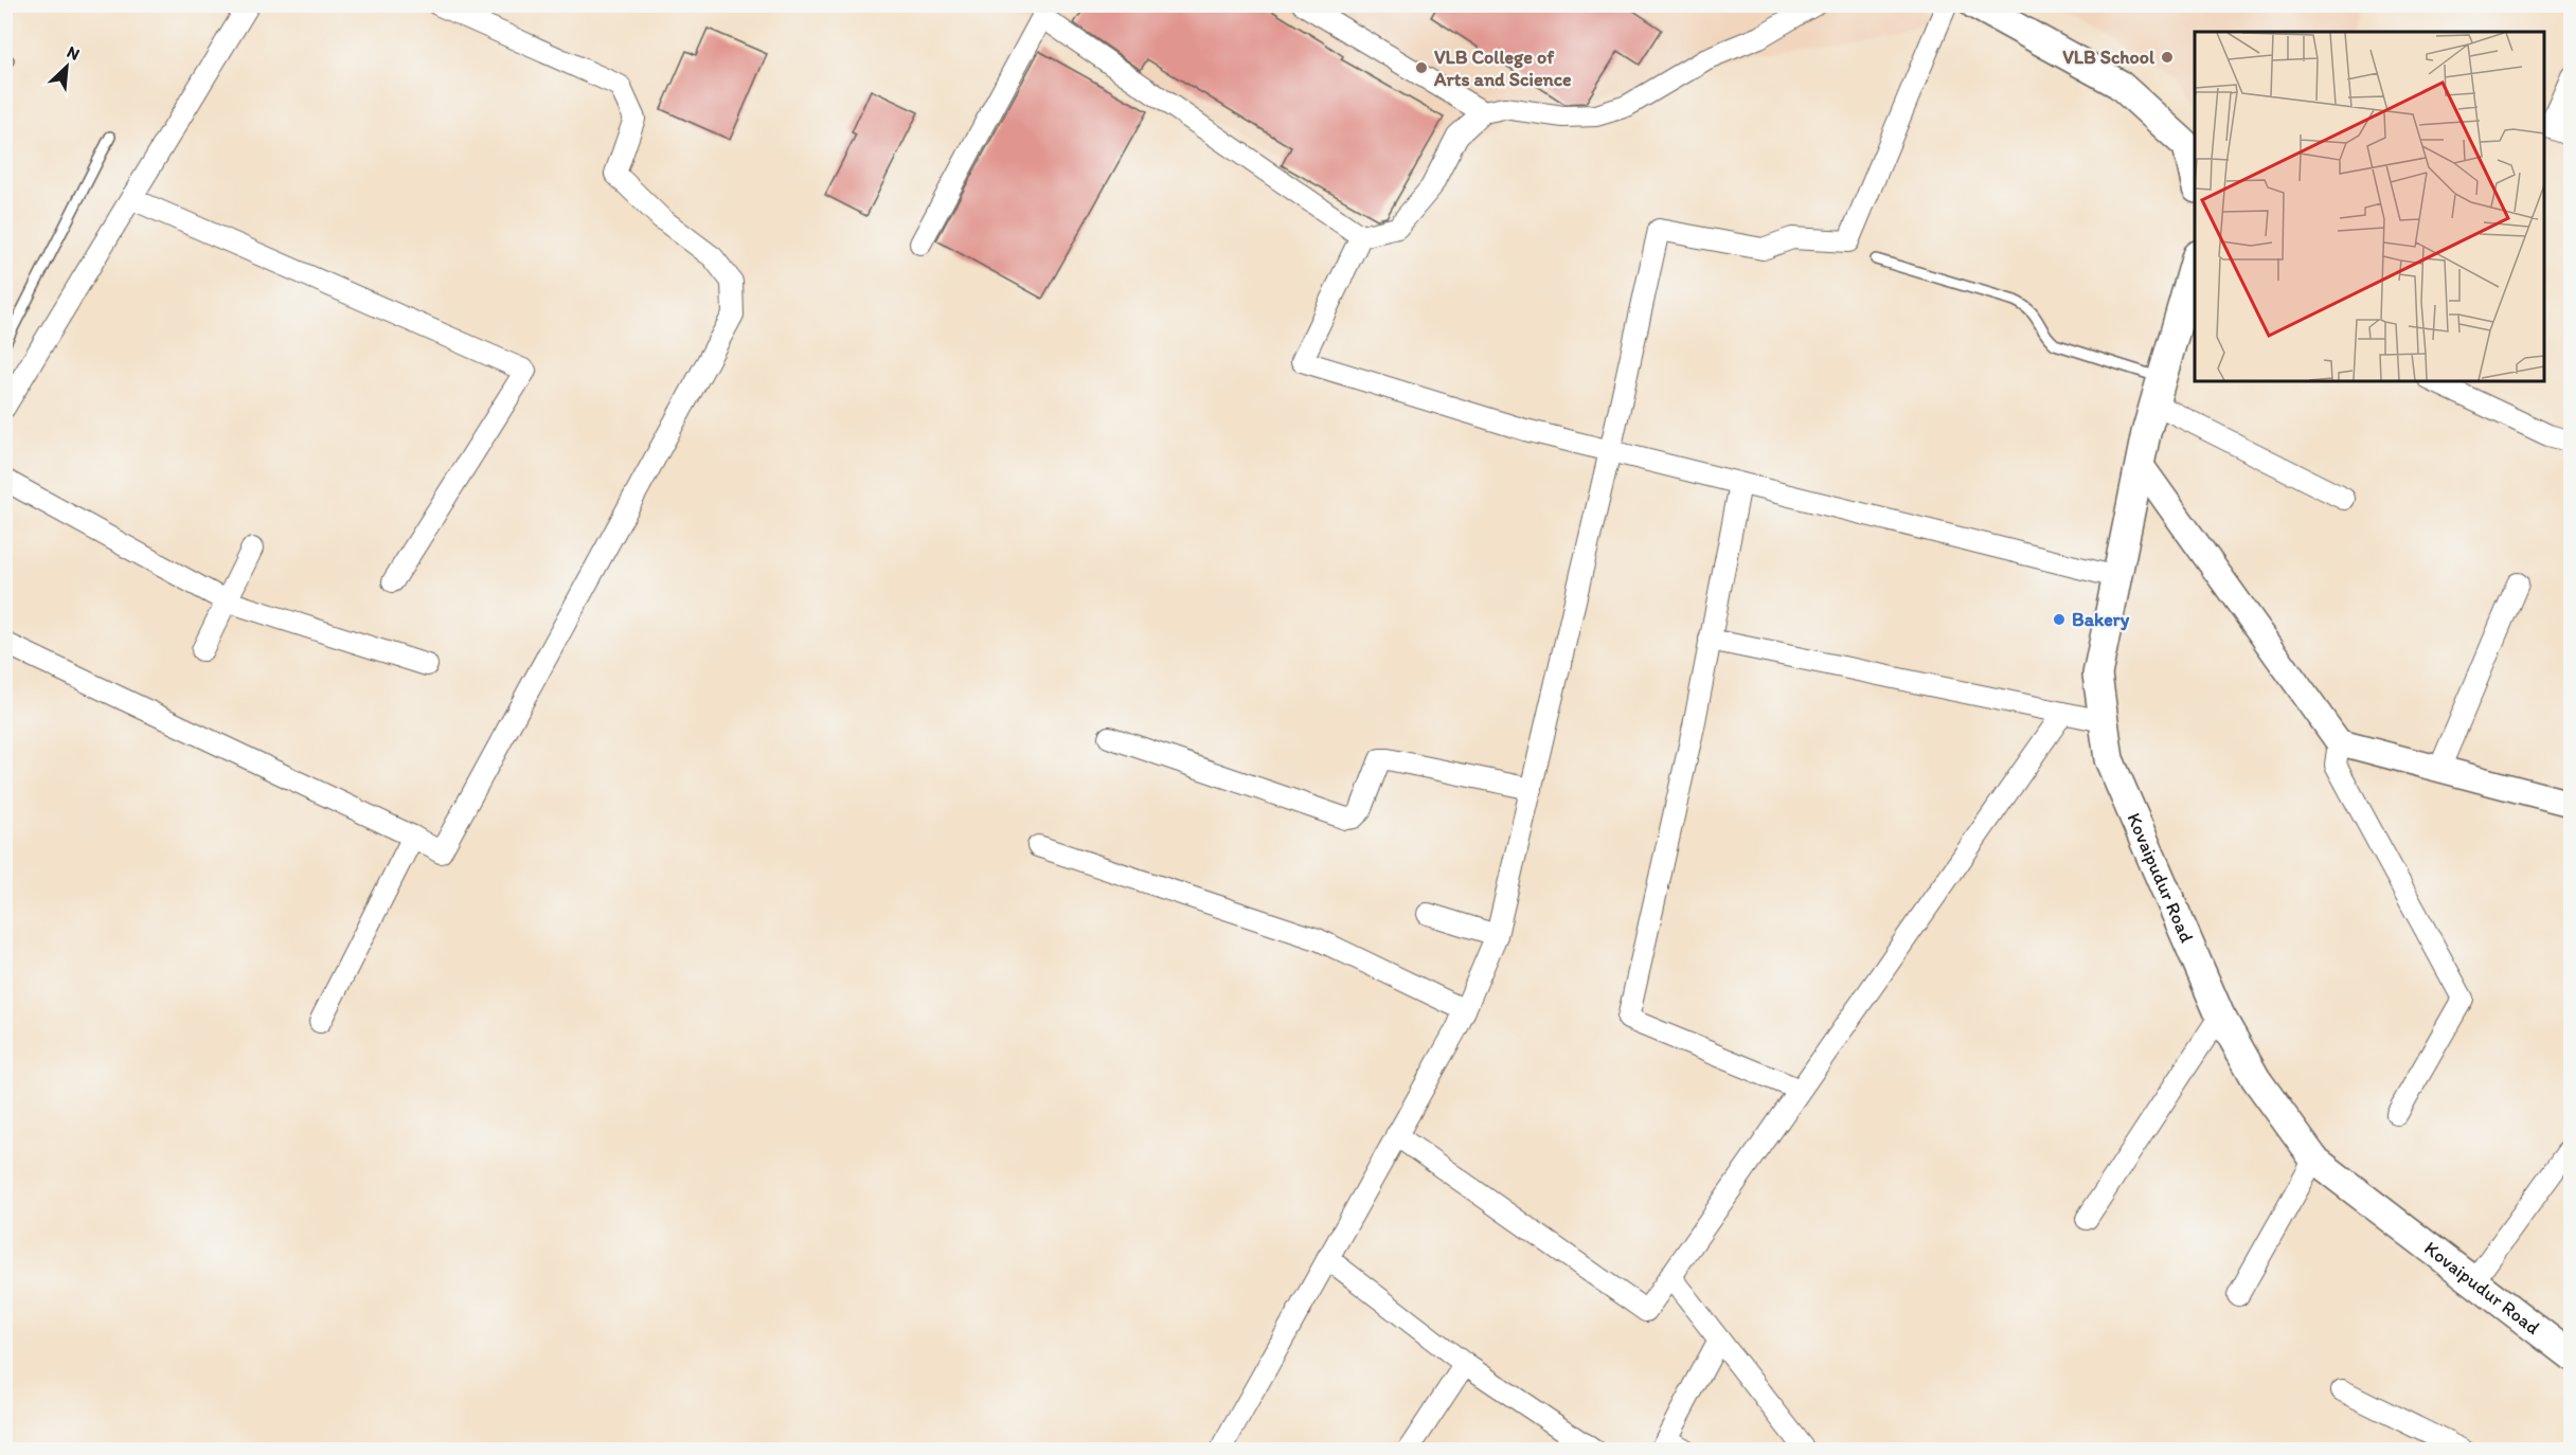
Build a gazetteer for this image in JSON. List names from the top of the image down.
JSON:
{
  "streets": {
    "main road": ["Kovaipudur Road"]
  },
  "places": ["VLB School", "VLB College of Arts and Science", "Bakery"],
  "north": "top right"
}
